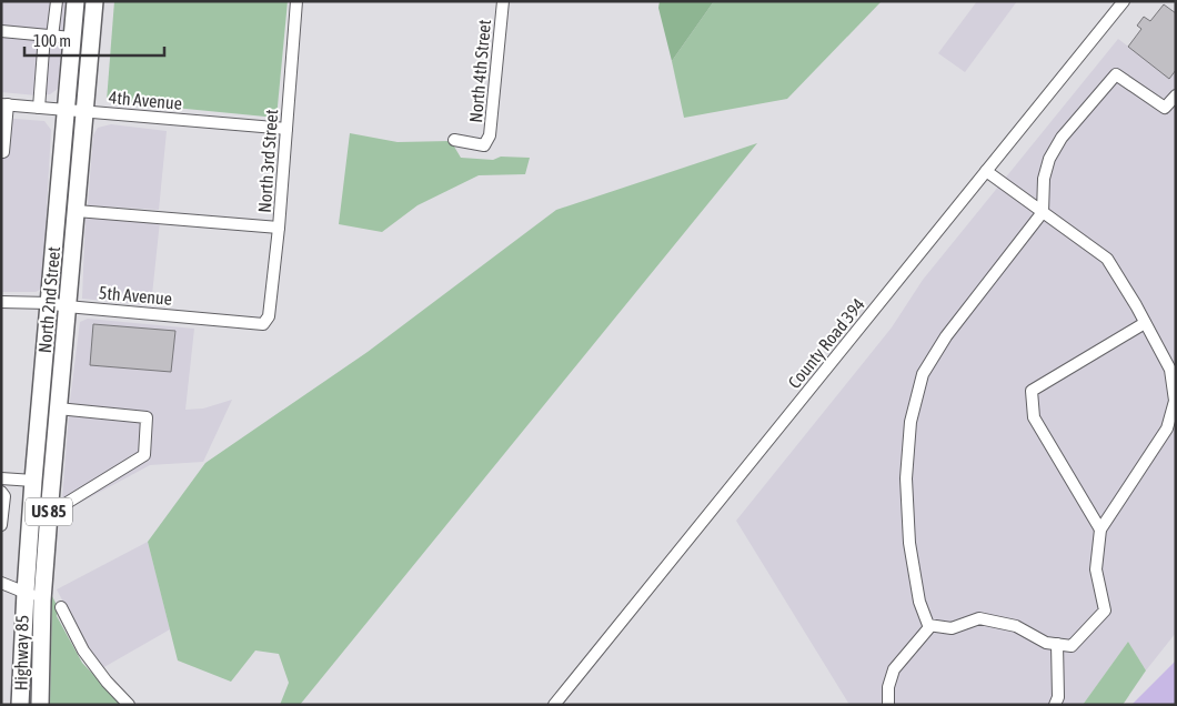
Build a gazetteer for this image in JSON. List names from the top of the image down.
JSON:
{
  "streets": {
    "highway": ["North 2nd Street", "US 85", "Highway 85"],
    "street": [
      "North 4th Street",
      "4th Avenue",
      "North 3rd Street",
      "5th Avenue",
      "County Road 394"
    ]
  },
  "crossings": [
    ["4th Avenue", "North 3rd Street"],
    ["4th Avenue", "North 2nd Street"],
    ["North 3rd Street", "5th Avenue"],
    ["5th Avenue", "North 2nd Street"],
    ["North 2nd Street", "Highway 85"]
  ],
  "scale_bar": "100 m"
}
